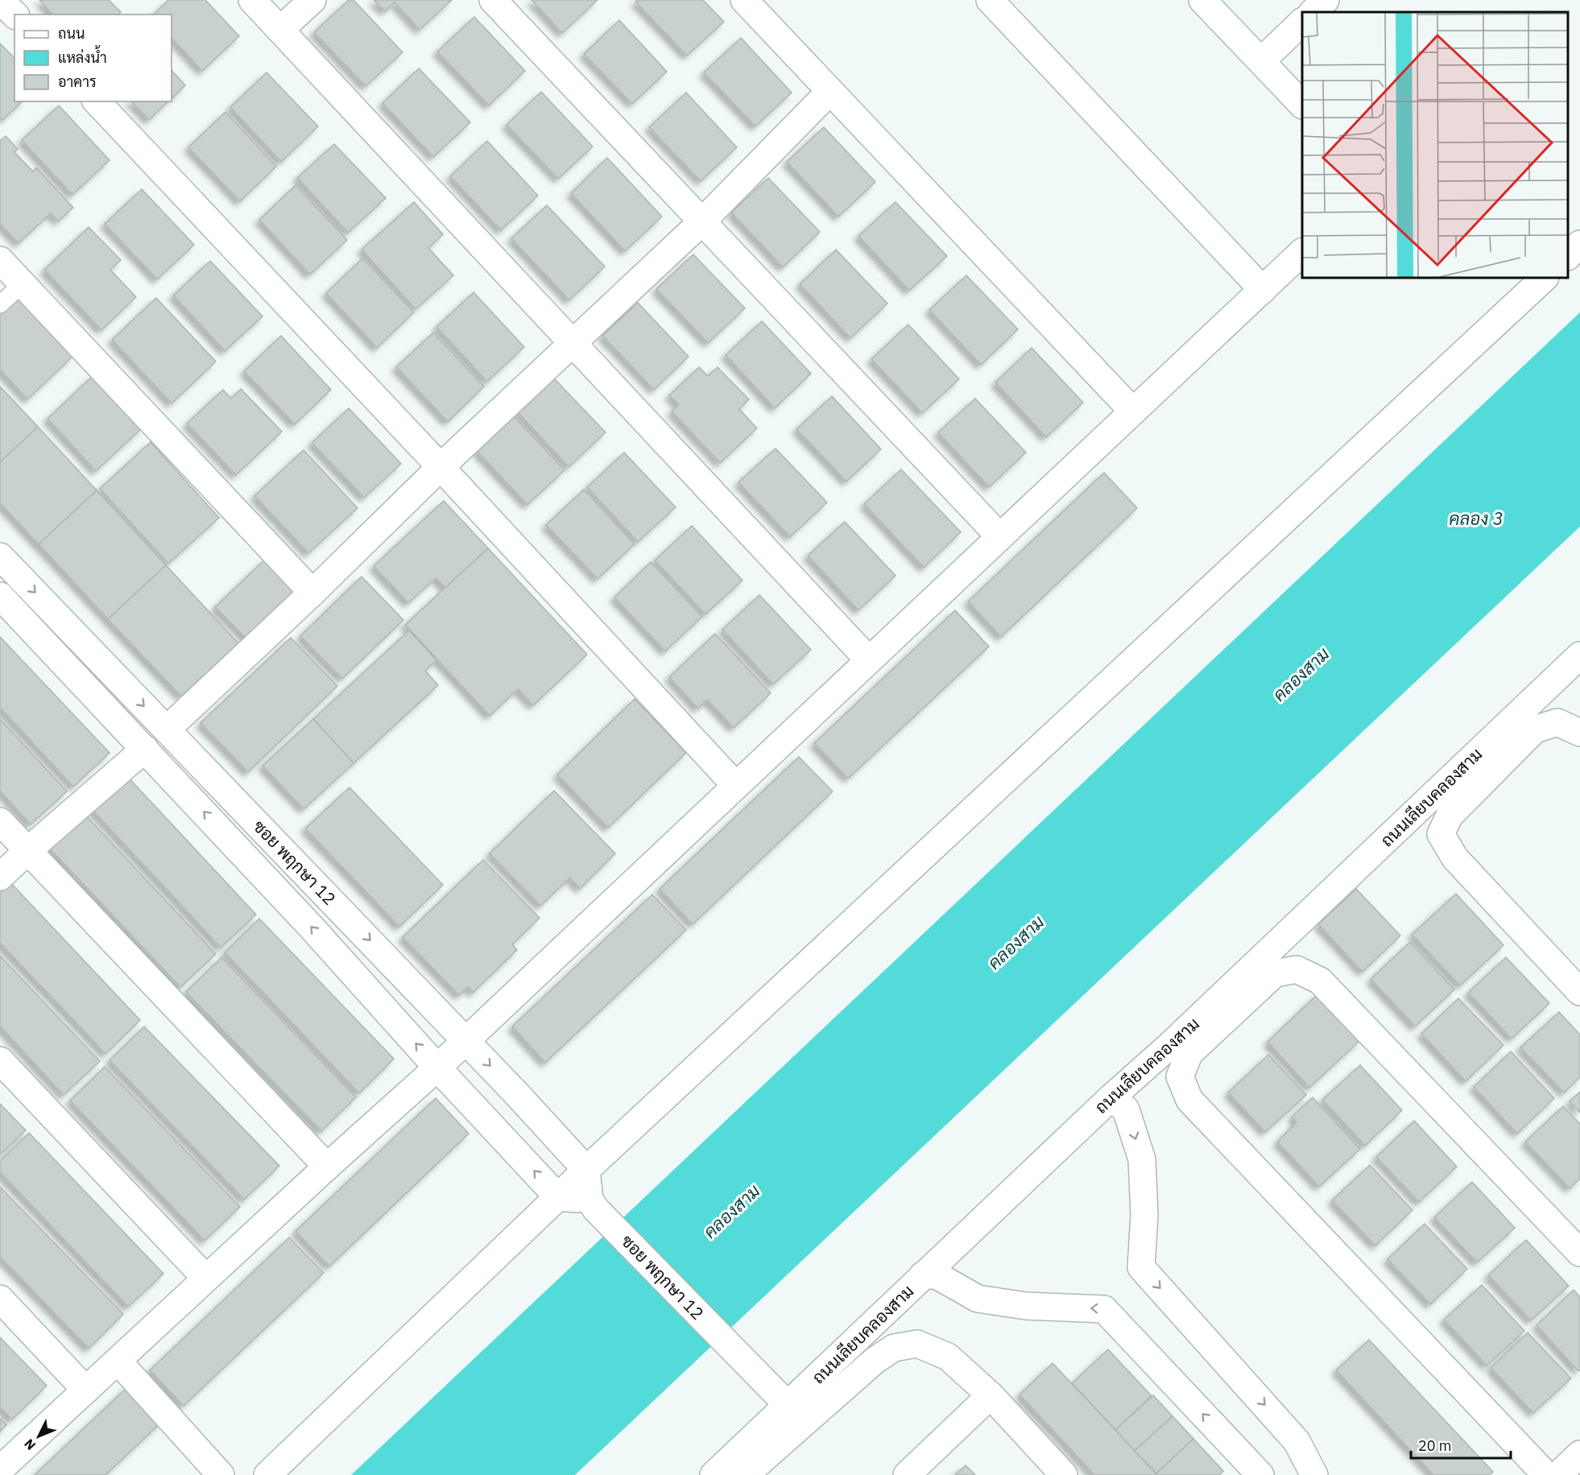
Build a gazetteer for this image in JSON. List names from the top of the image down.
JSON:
{
  "streets": {
    "street": ["ถนนเลียบคลองสาม", "ซอย พฤกษา 12"]
  },
  "crossings": [
    ["ถนนเลียบคลองสาม", "ซอย พฤกษา 12"]
  ],
  "water": ["คลอง 3", "คลองสาม"],
  "legend": ["ถนน", "แหล่งน้ำ", "อาคาร"],
  "scale_bar": "20 m",
  "north": "bottom left"
}
